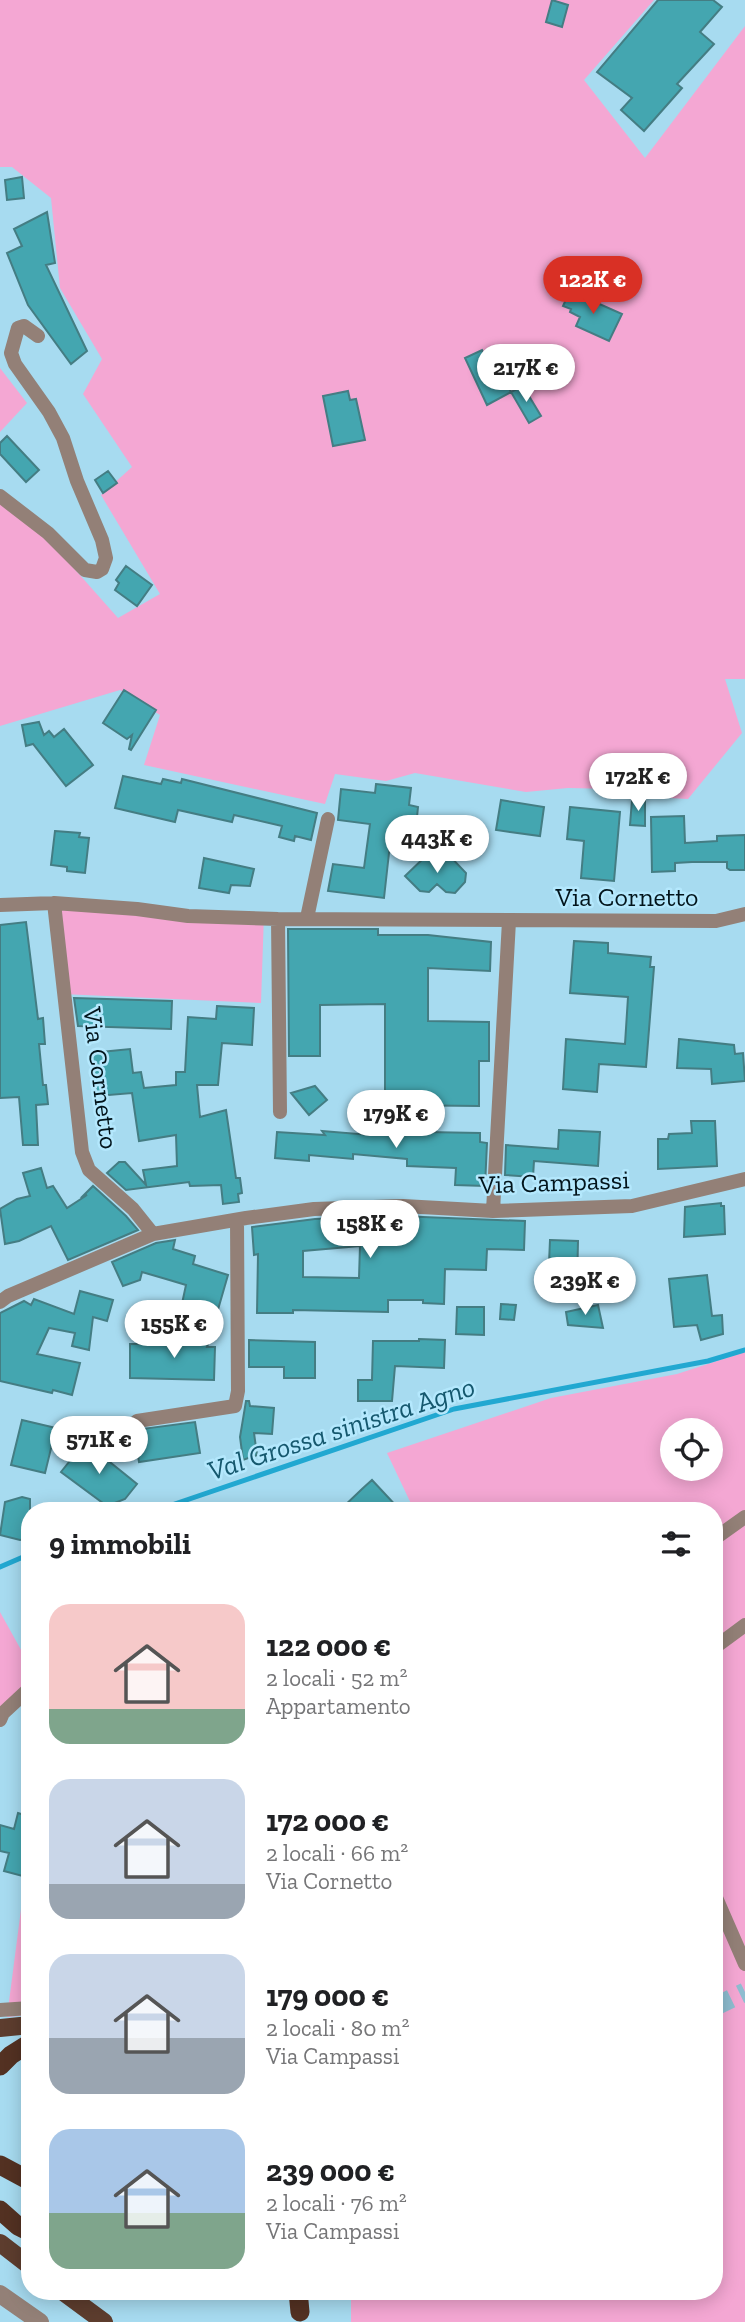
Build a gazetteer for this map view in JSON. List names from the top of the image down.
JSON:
{
  "streets": {
    "street": ["Via Cornetto", "Via Campassi"]
  },
  "crossings": [
    ["Via Cornetto", "Via Campassi"]
  ],
  "water": ["Val Grossa sinistra Agno"],
  "page": {
    "price": [
      "122K €",
      "217K €",
      "172K €",
      "443K €",
      "179K €",
      "158K €",
      "239K €",
      "155K €",
      "571K €"
    ],
    "heading": "9 immobili",
    "list": [
      {
        "name": "122 000 €",
        "note": "2 locali · 52 m² · Appartamento"
      },
      {
        "name": "172 000 €",
        "note": "2 locali · 66 m² · Via Cornetto"
      },
      {
        "name": "179 000 €",
        "note": "2 locali · 80 m² · Via Campassi"
      },
      {
        "name": "239 000 €",
        "note": "2 locali · 76 m² · Via Campassi"
      }
    ]
  }
}
